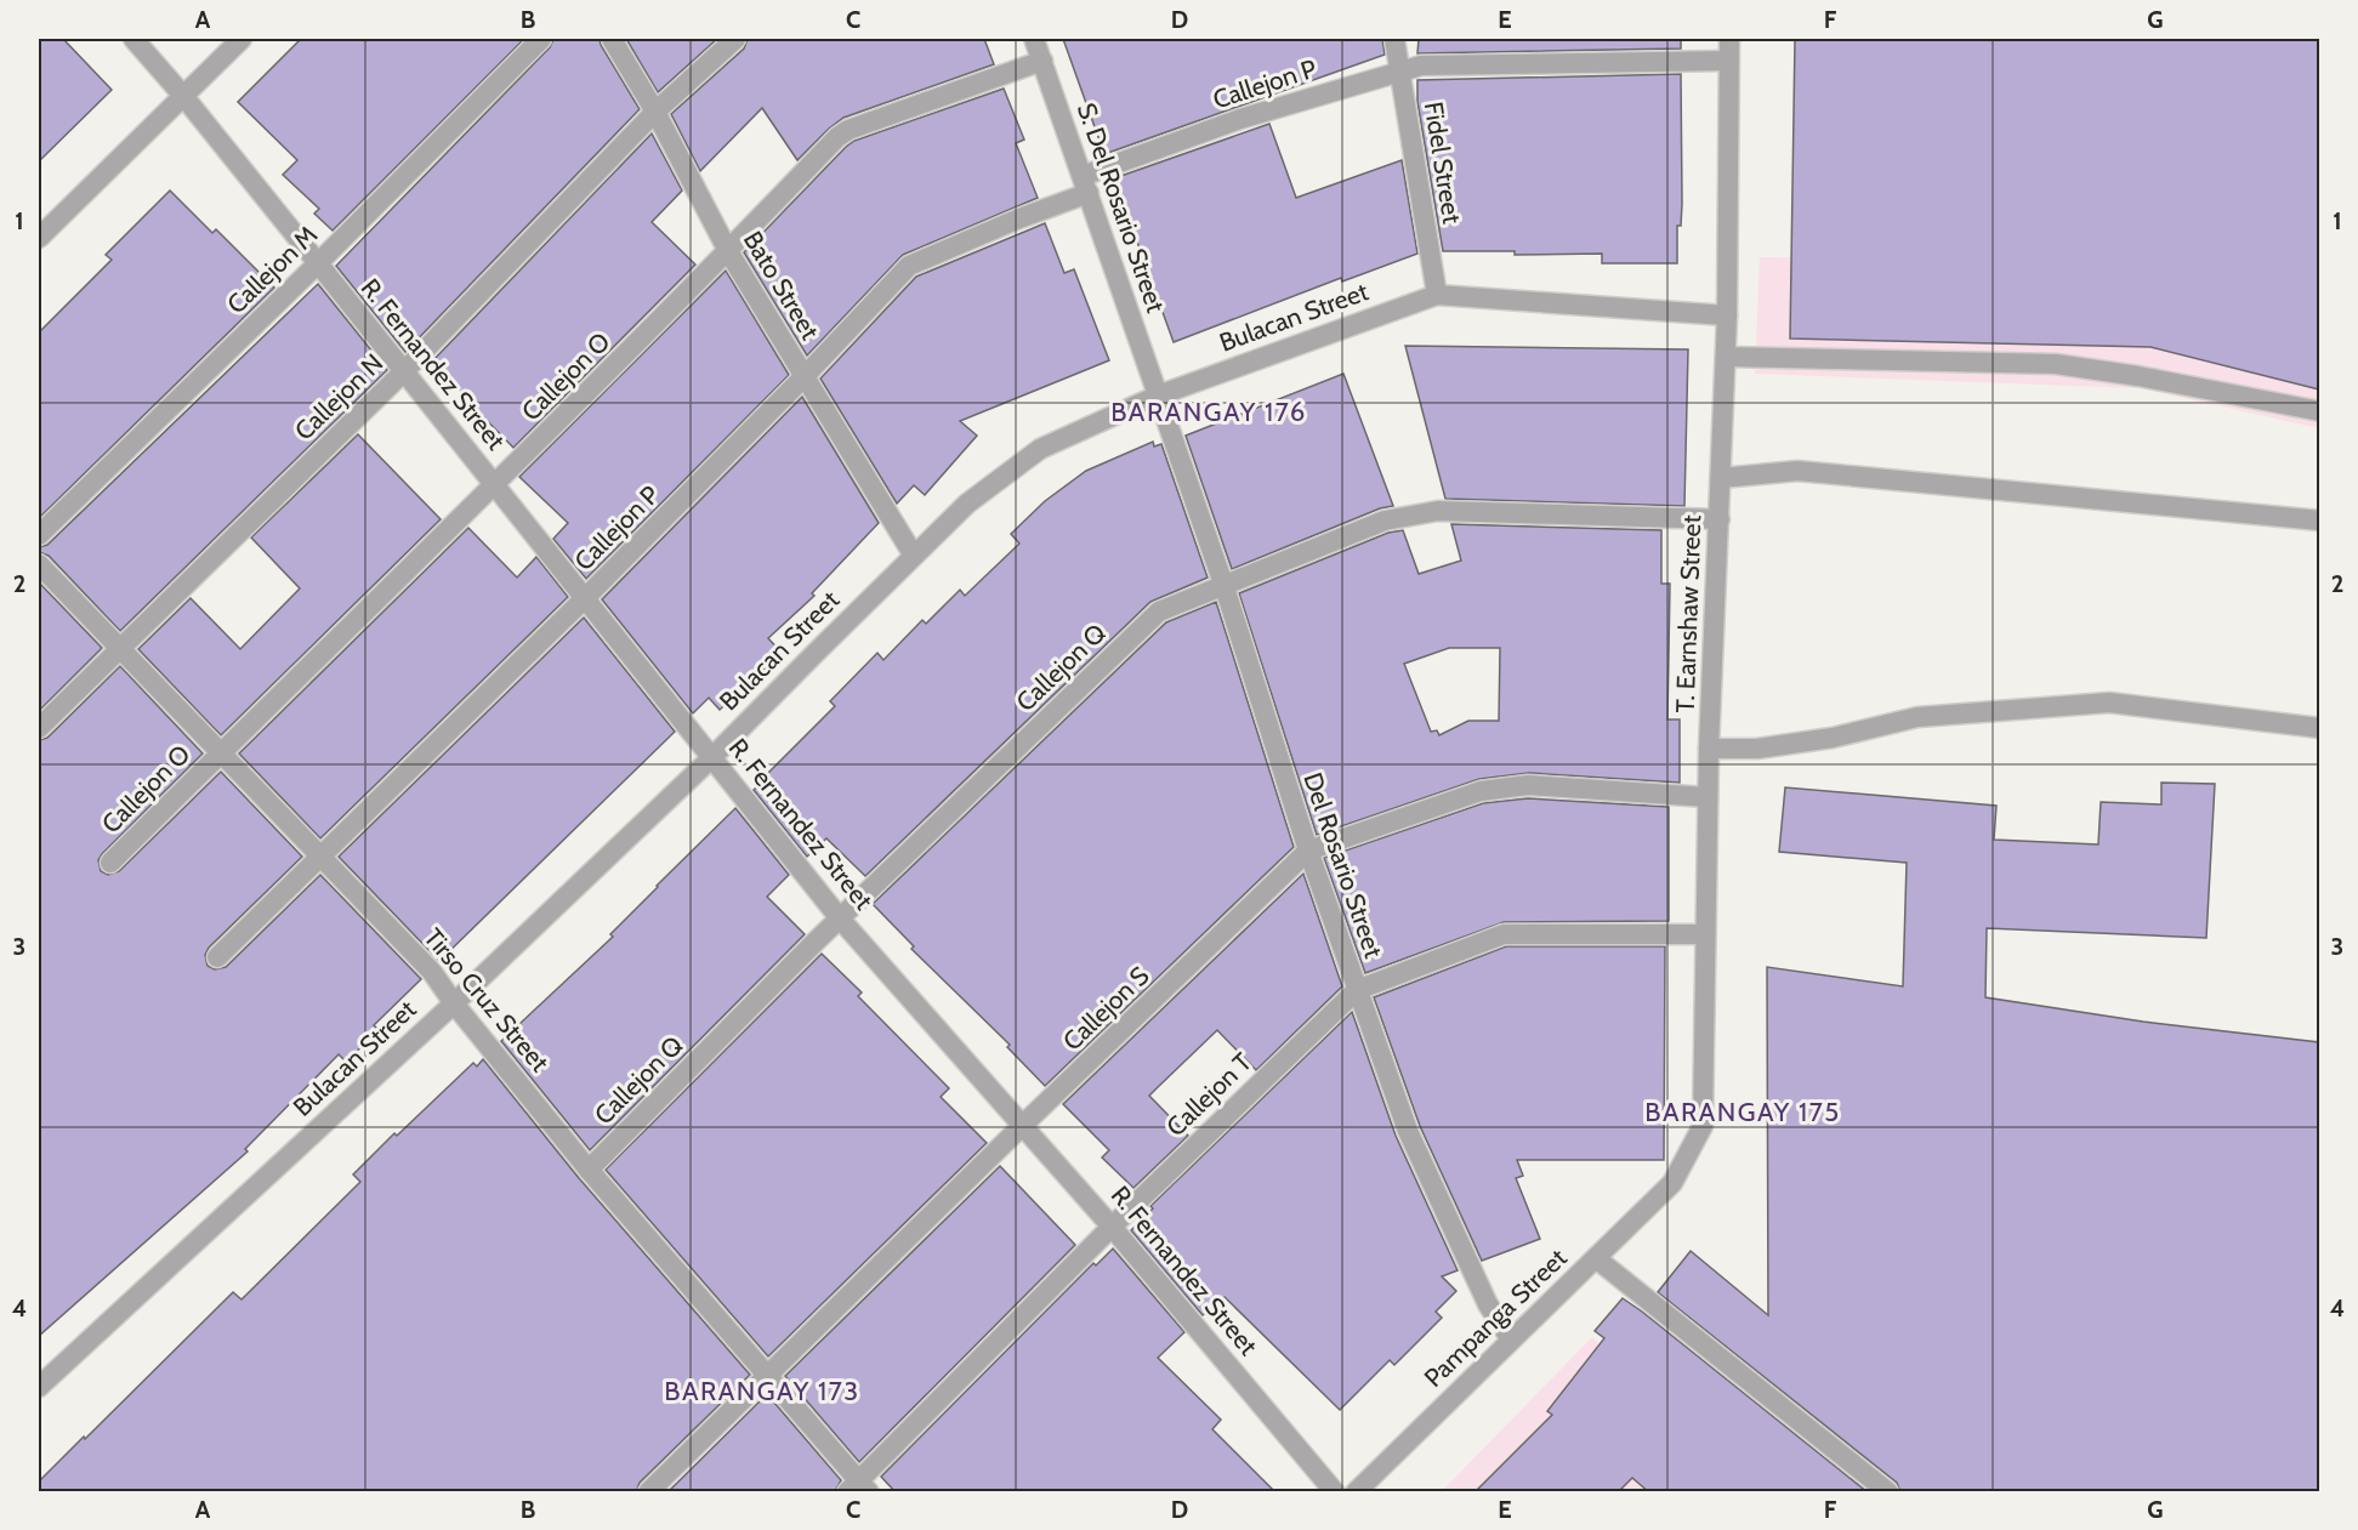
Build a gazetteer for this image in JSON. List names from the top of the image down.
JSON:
{
  "streets": {
    "street": [
      "Callejon P",
      "Fidel Street",
      "S. Del Rosario Street",
      "Callejon M",
      "Bato Street",
      "Bulacan Street",
      "R. Fernandez Street",
      "Callejon O",
      "Callejon N",
      "T. Earnshaw Street",
      "Callejon Q",
      "Del Rosario Street",
      "Tirso Cruz Street",
      "Callejon S",
      "Callejon T",
      "Pampanga Street"
    ]
  },
  "crossings": [
    ["Callejon P", "Fidel Street"],
    ["Callejon P", "S. Del Rosario Street"],
    ["Callejon P", "Bato Street"],
    ["Callejon P", "R. Fernandez Street"],
    ["Callejon P", "T. Earnshaw Street"],
    ["Callejon P", "Tirso Cruz Street"],
    ["Fidel Street", "Bulacan Street"],
    ["S. Del Rosario Street", "Bulacan Street"],
    ["S. Del Rosario Street", "Callejon O"],
    ["S. Del Rosario Street", "Del Rosario Street"],
    ["Callejon M", "R. Fernandez Street"],
    ["Bato Street", "Bulacan Street"],
    ["Bato Street", "Callejon O"],
    ["Bato Street", "Callejon N"],
    ["Bulacan Street", "R. Fernandez Street"],
    ["Bulacan Street", "T. Earnshaw Street"],
    ["Bulacan Street", "Del Rosario Street"],
    ["Bulacan Street", "Tirso Cruz Street"],
    ["R. Fernandez Street", "Callejon O"],
    ["R. Fernandez Street", "Callejon N"],
    ["R. Fernandez Street", "Callejon Q"],
    ["R. Fernandez Street", "Callejon S"],
    ["R. Fernandez Street", "Callejon T"],
    ["Callejon O", "Tirso Cruz Street"],
    ["Callejon N", "Tirso Cruz Street"],
    ["T. Earnshaw Street", "Callejon Q"],
    ["T. Earnshaw Street", "Callejon S"],
    ["T. Earnshaw Street", "Callejon T"],
    ["T. Earnshaw Street", "Pampanga Street"],
    ["Callejon Q", "Del Rosario Street"],
    ["Callejon Q", "Tirso Cruz Street"],
    ["Del Rosario Street", "Callejon S"],
    ["Del Rosario Street", "Callejon T"],
    ["Del Rosario Street", "Pampanga Street"],
    ["Tirso Cruz Street", "Callejon S"],
    ["Tirso Cruz Street", "Callejon T"]
  ],
  "districts": ["BARANGAY 176", "BARANGAY 175", "BARANGAY 173"],
  "grid": {
    "columns": [
      "A",
      "B",
      "C",
      "D",
      "E",
      "F",
      "G"
    ],
    "rows": [
      "1",
      "2",
      "3",
      "4"
    ]
  }
}
